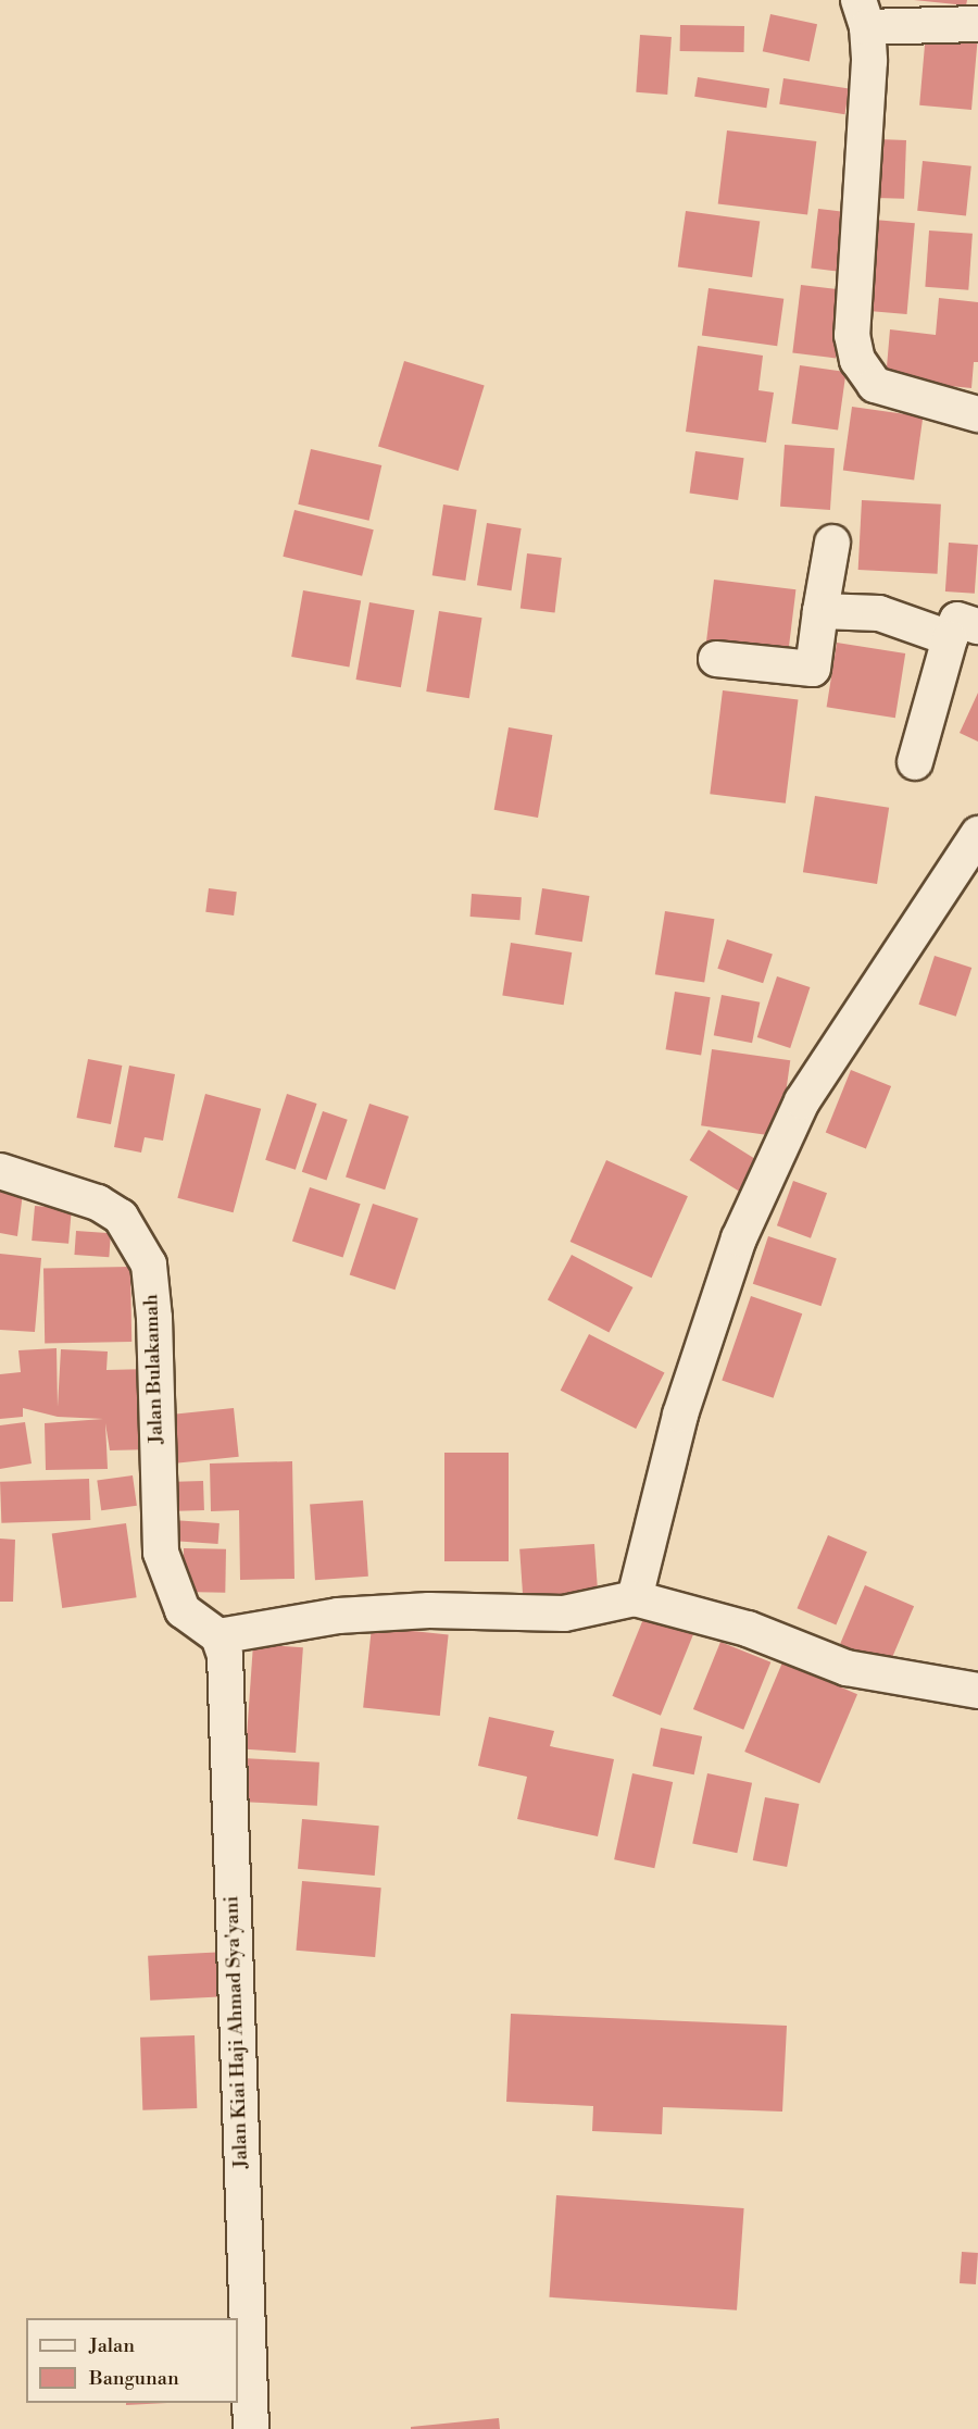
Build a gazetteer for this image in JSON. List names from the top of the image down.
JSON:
{
  "streets": {
    "street": ["Jalan Bulakamah", "Jalan Kiai Haji Ahmad Sya'yani"]
  },
  "crossings": [
    ["Jalan Bulakamah", "Jalan Kiai Haji Ahmad Sya'yani"]
  ],
  "legend": ["Jalan", "Bangunan"]
}
